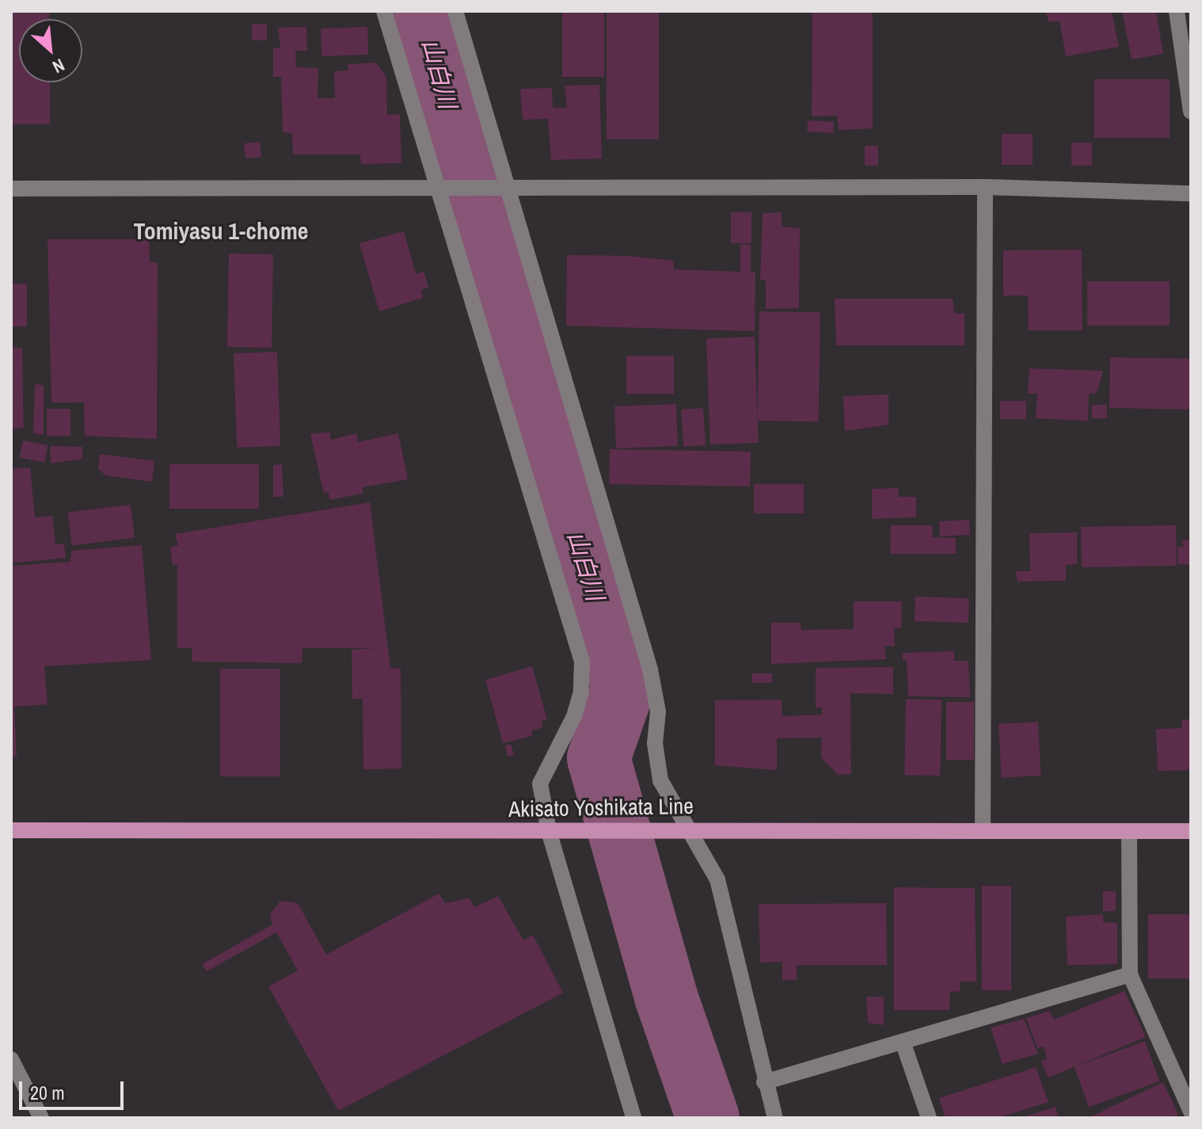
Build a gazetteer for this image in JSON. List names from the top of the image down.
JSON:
{
  "streets": {
    "main road": ["Akisato Yoshikata Line"]
  },
  "districts": ["Tomiyasu 1-chome"],
  "water": ["山白川"],
  "scale_bar": "20 m",
  "north": "bottom right"
}
